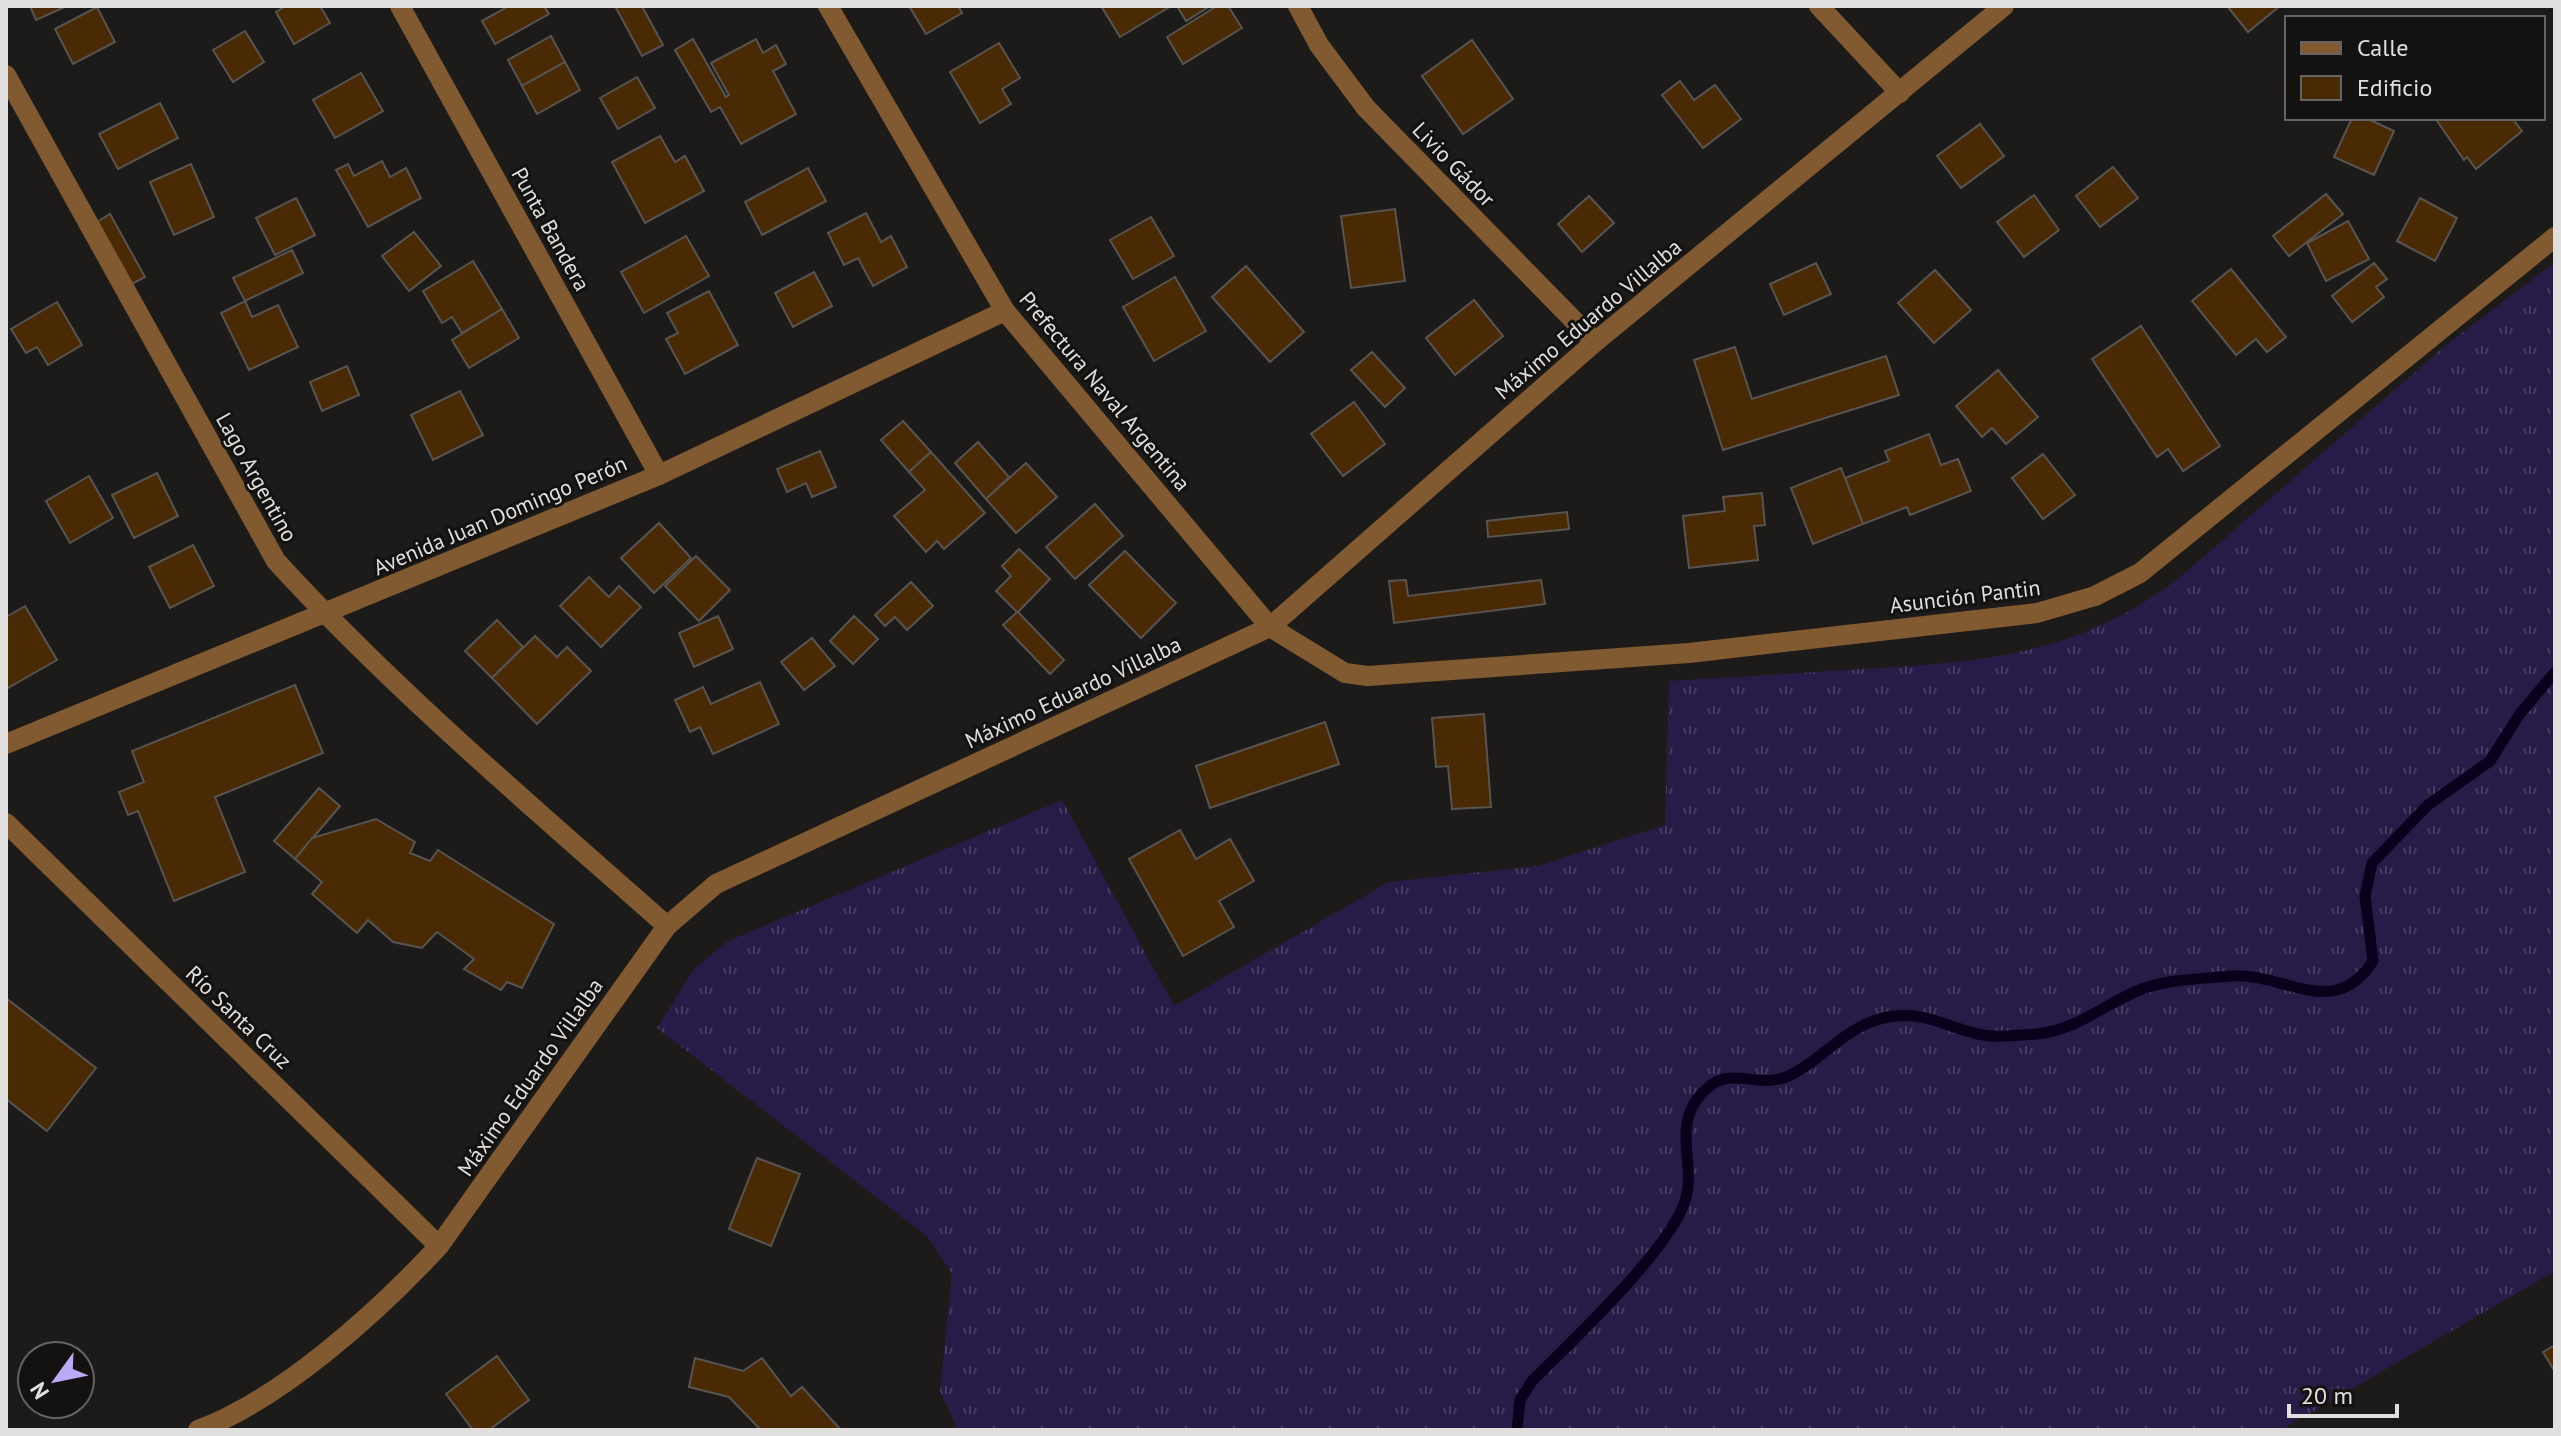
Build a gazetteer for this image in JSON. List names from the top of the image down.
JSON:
{
  "streets": {
    "street": [
      "Livio Gádor",
      "Punta Bandera",
      "Máximo Eduardo Villalba",
      "Prefectura Naval Argentina",
      "Lago Argentino",
      "Avenida Juan Domingo Perón",
      "Asunción Pantin",
      "Río Santa Cruz"
    ]
  },
  "crossings": [
    ["Livio Gádor", "Máximo Eduardo Villalba"],
    ["Punta Bandera", "Avenida Juan Domingo Perón"],
    ["Máximo Eduardo Villalba", "Prefectura Naval Argentina"],
    ["Máximo Eduardo Villalba", "Lago Argentino"],
    ["Máximo Eduardo Villalba", "Asunción Pantin"],
    ["Máximo Eduardo Villalba", "Río Santa Cruz"],
    ["Prefectura Naval Argentina", "Avenida Juan Domingo Perón"],
    ["Prefectura Naval Argentina", "Asunción Pantin"],
    ["Lago Argentino", "Avenida Juan Domingo Perón"]
  ],
  "legend": ["Calle", "Edificio"],
  "scale_bar": "20 m",
  "north": "bottom left"
}
